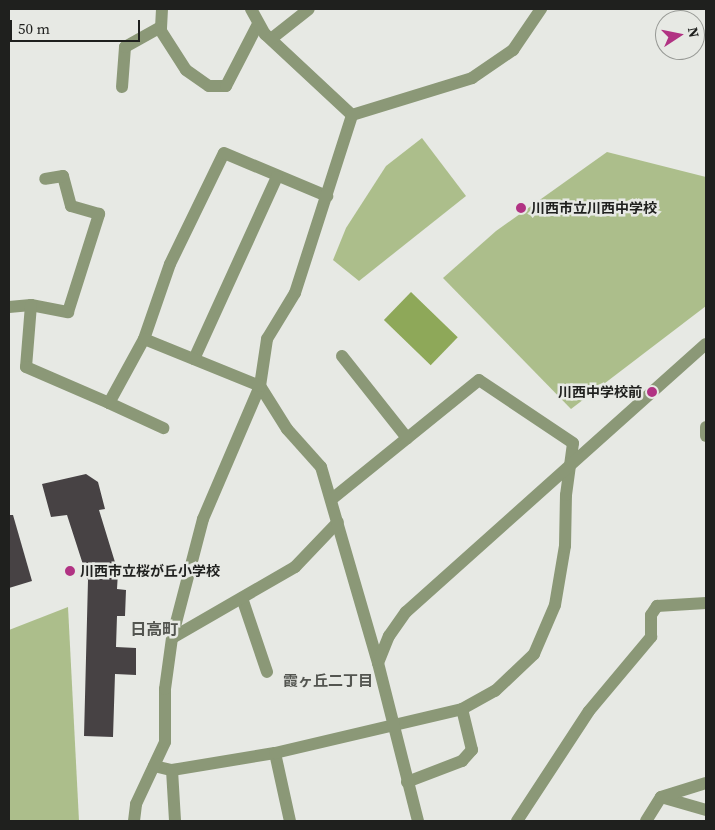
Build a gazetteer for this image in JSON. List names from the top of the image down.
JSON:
{
  "districts": ["日高町", "霞ヶ丘二丁目"],
  "places": ["川西市立川西中学校", "川西中学校前", "川西市立桜が丘小学校"],
  "scale_bar": "50 m",
  "north": "right"
}
